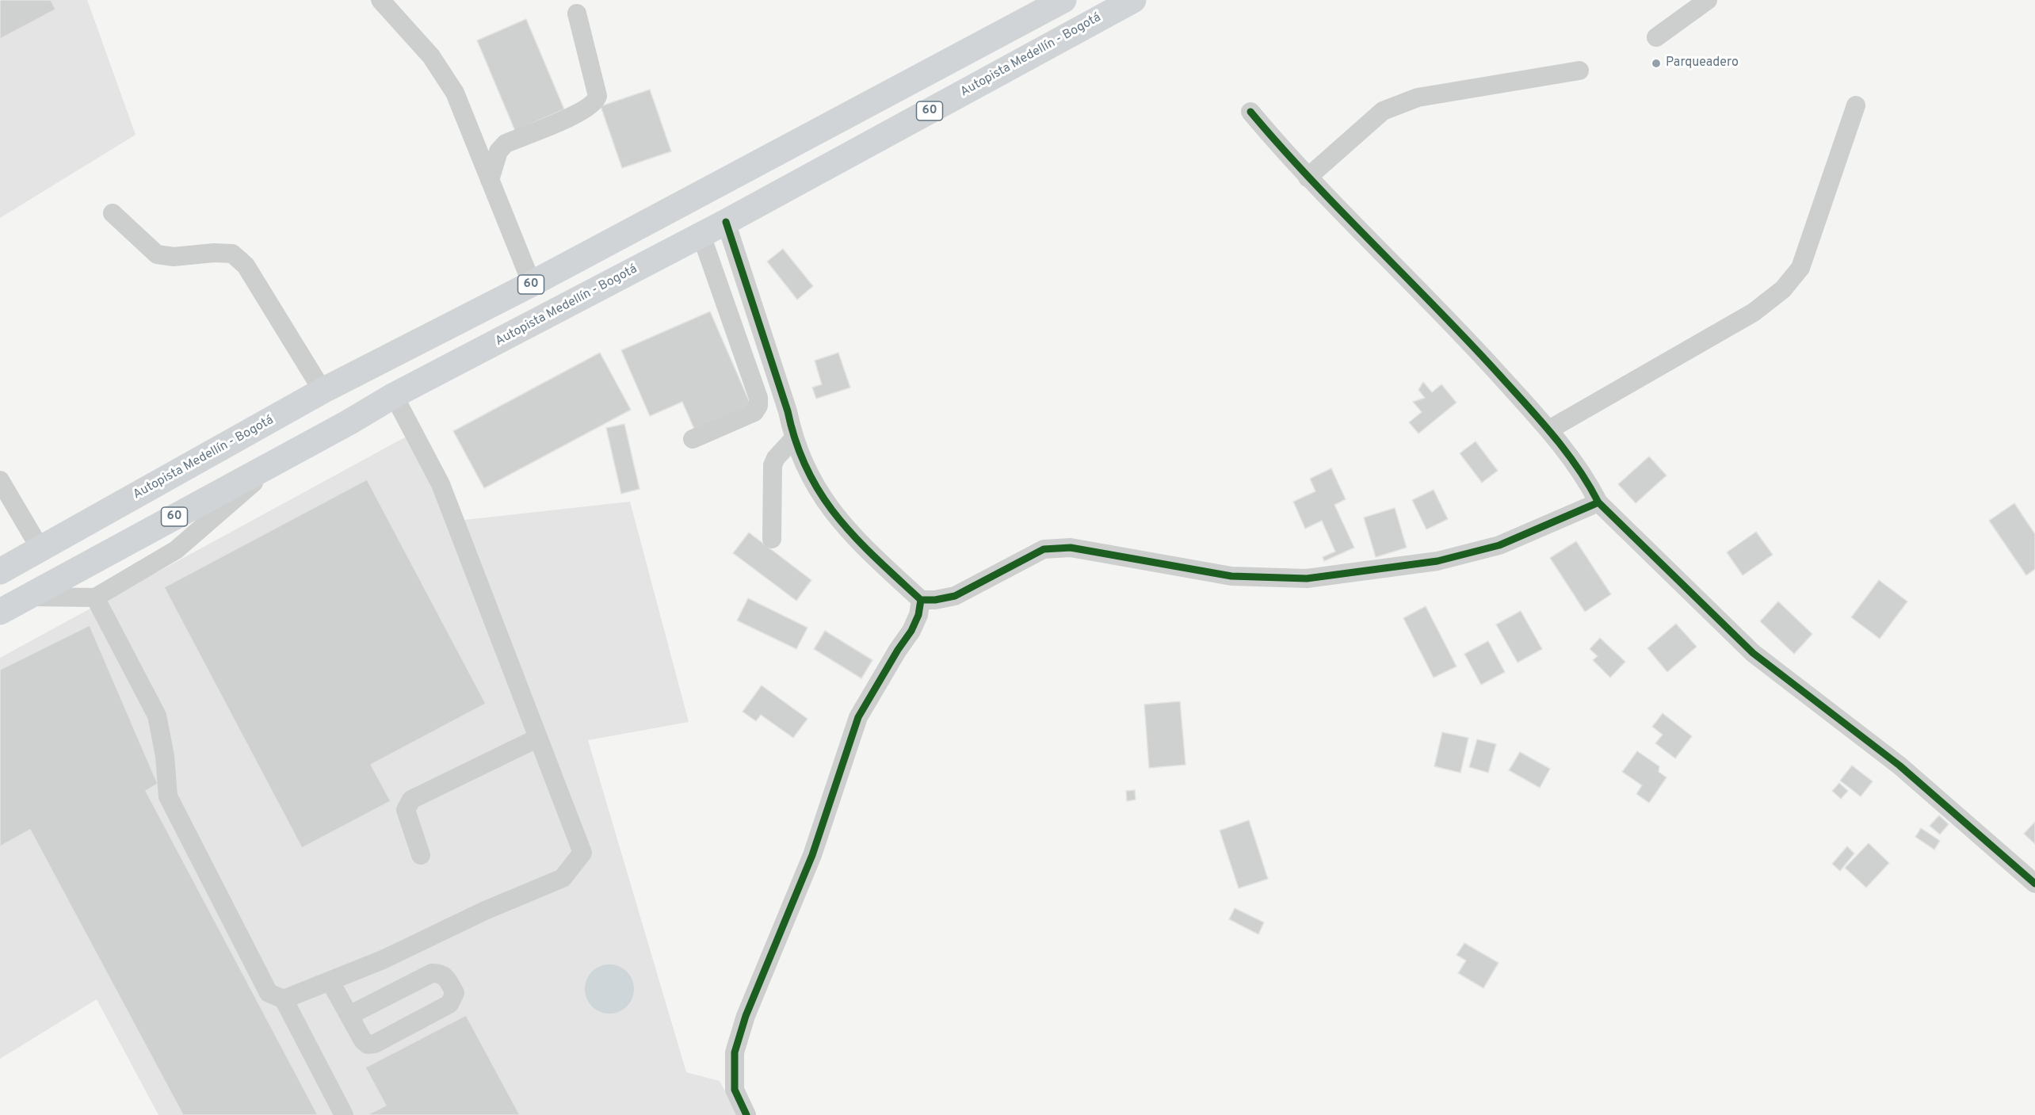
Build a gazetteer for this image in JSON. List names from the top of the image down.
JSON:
{
  "streets": {
    "highway": ["Autopista Medellín - Bogotá", "60"]
  },
  "places": ["Parqueadero"]
}
